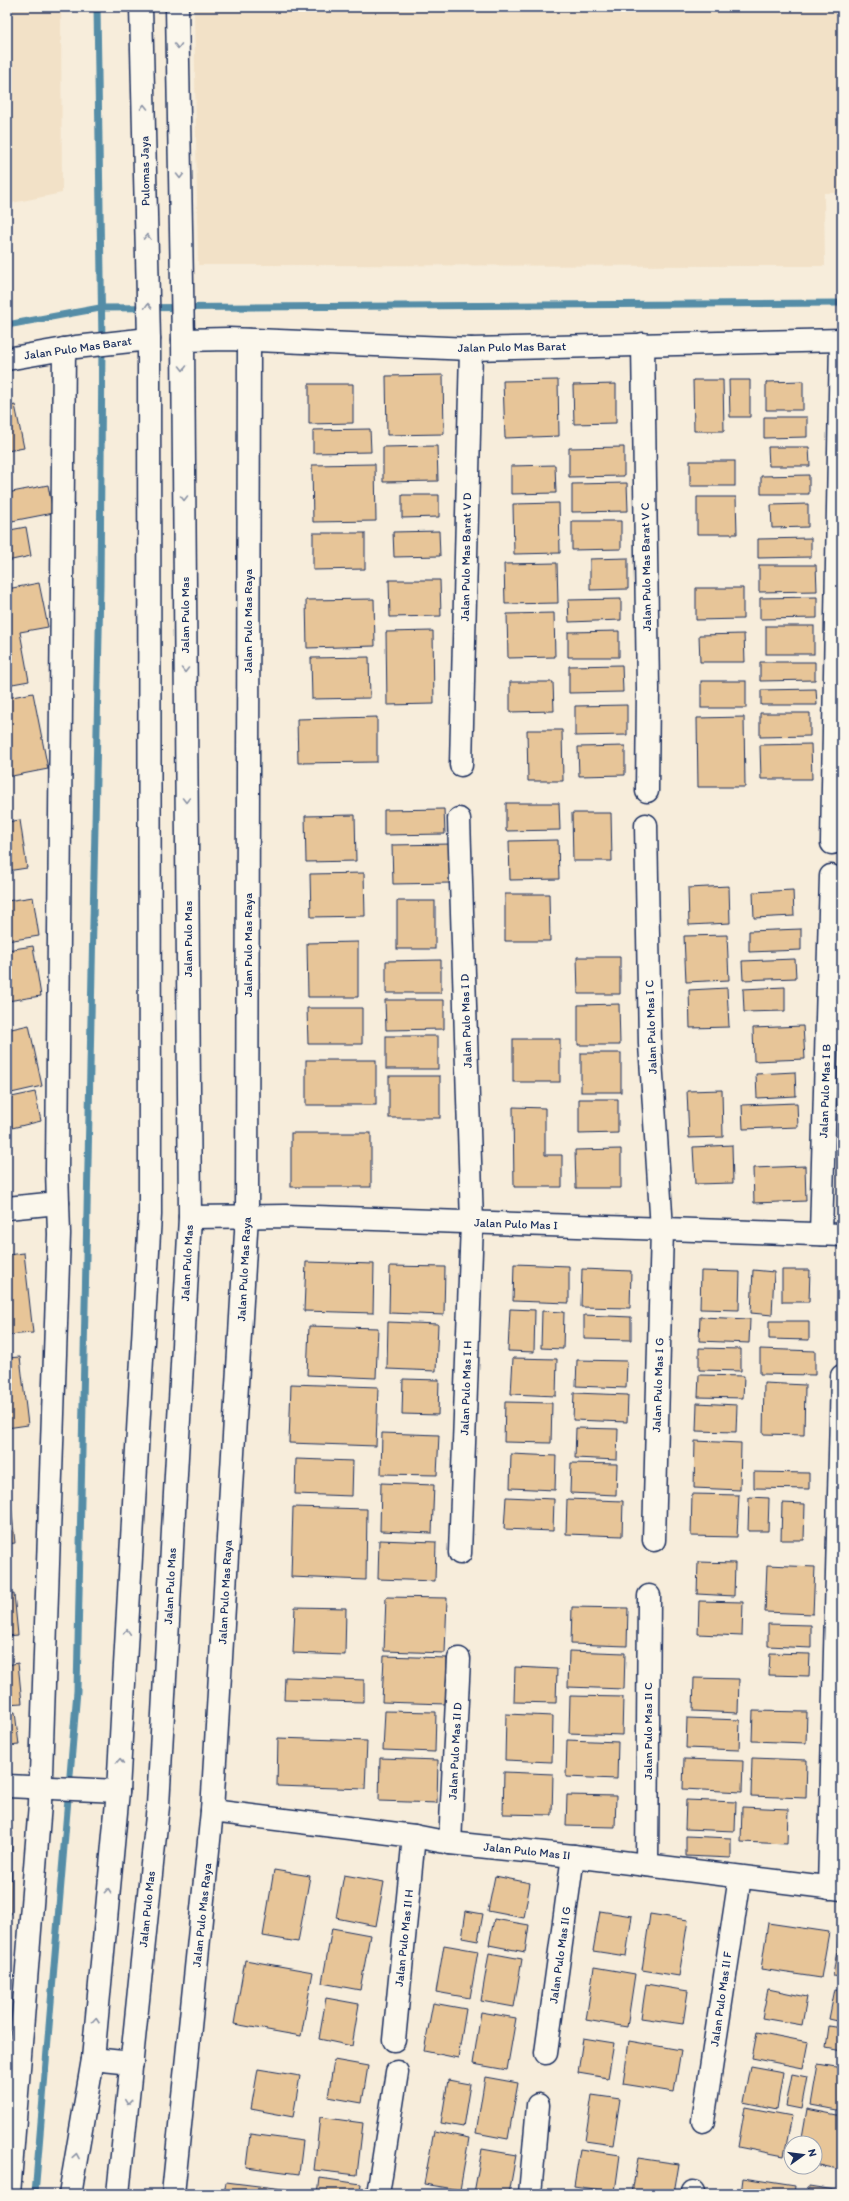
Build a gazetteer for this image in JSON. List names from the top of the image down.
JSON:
{
  "streets": {
    "street": [
      "Pulomas Jaya",
      "Jalan Pulo Mas Barat",
      "Jalan Pulo Mas Barat V D",
      "Jalan Pulo Mas Barat V C",
      "Jalan Pulo Mas",
      "Jalan Pulo Mas Raya",
      "Jalan Pulo Mas I D",
      "Jalan Pulo Mas I C",
      "Jalan Pulo Mas I B",
      "Jalan Pulo Mas I",
      "Jalan Pulo Mas I G",
      "Jalan Pulo Mas I H",
      "Jalan Pulo Mas II C",
      "Jalan Pulo Mas II D",
      "Jalan Pulo Mas II",
      "Jalan Pulo Mas II H",
      "Jalan Pulo Mas II G",
      "Jalan Pulo Mas II F"
    ]
  },
  "crossings": [
    ["Pulomas Jaya", "Jalan Pulo Mas Barat"],
    ["Jalan Pulo Mas Barat", "Jalan Pulo Mas Barat V D"],
    ["Jalan Pulo Mas Barat", "Jalan Pulo Mas Barat V C"],
    ["Jalan Pulo Mas Barat", "Jalan Pulo Mas"],
    ["Jalan Pulo Mas Barat", "Jalan Pulo Mas Raya"],
    ["Jalan Pulo Mas", "Jalan Pulo Mas I"],
    ["Jalan Pulo Mas Raya", "Jalan Pulo Mas I"],
    ["Jalan Pulo Mas Raya", "Jalan Pulo Mas II"],
    ["Jalan Pulo Mas I D", "Jalan Pulo Mas I"],
    ["Jalan Pulo Mas I D", "Jalan Pulo Mas I H"],
    ["Jalan Pulo Mas I C", "Jalan Pulo Mas I"],
    ["Jalan Pulo Mas I C", "Jalan Pulo Mas I G"],
    ["Jalan Pulo Mas I B", "Jalan Pulo Mas I"],
    ["Jalan Pulo Mas I", "Jalan Pulo Mas I G"],
    ["Jalan Pulo Mas I", "Jalan Pulo Mas I H"],
    ["Jalan Pulo Mas II C", "Jalan Pulo Mas II"],
    ["Jalan Pulo Mas II D", "Jalan Pulo Mas II"],
    ["Jalan Pulo Mas II", "Jalan Pulo Mas II H"],
    ["Jalan Pulo Mas II", "Jalan Pulo Mas II G"],
    ["Jalan Pulo Mas II", "Jalan Pulo Mas II F"]
  ],
  "north": "right"
}
